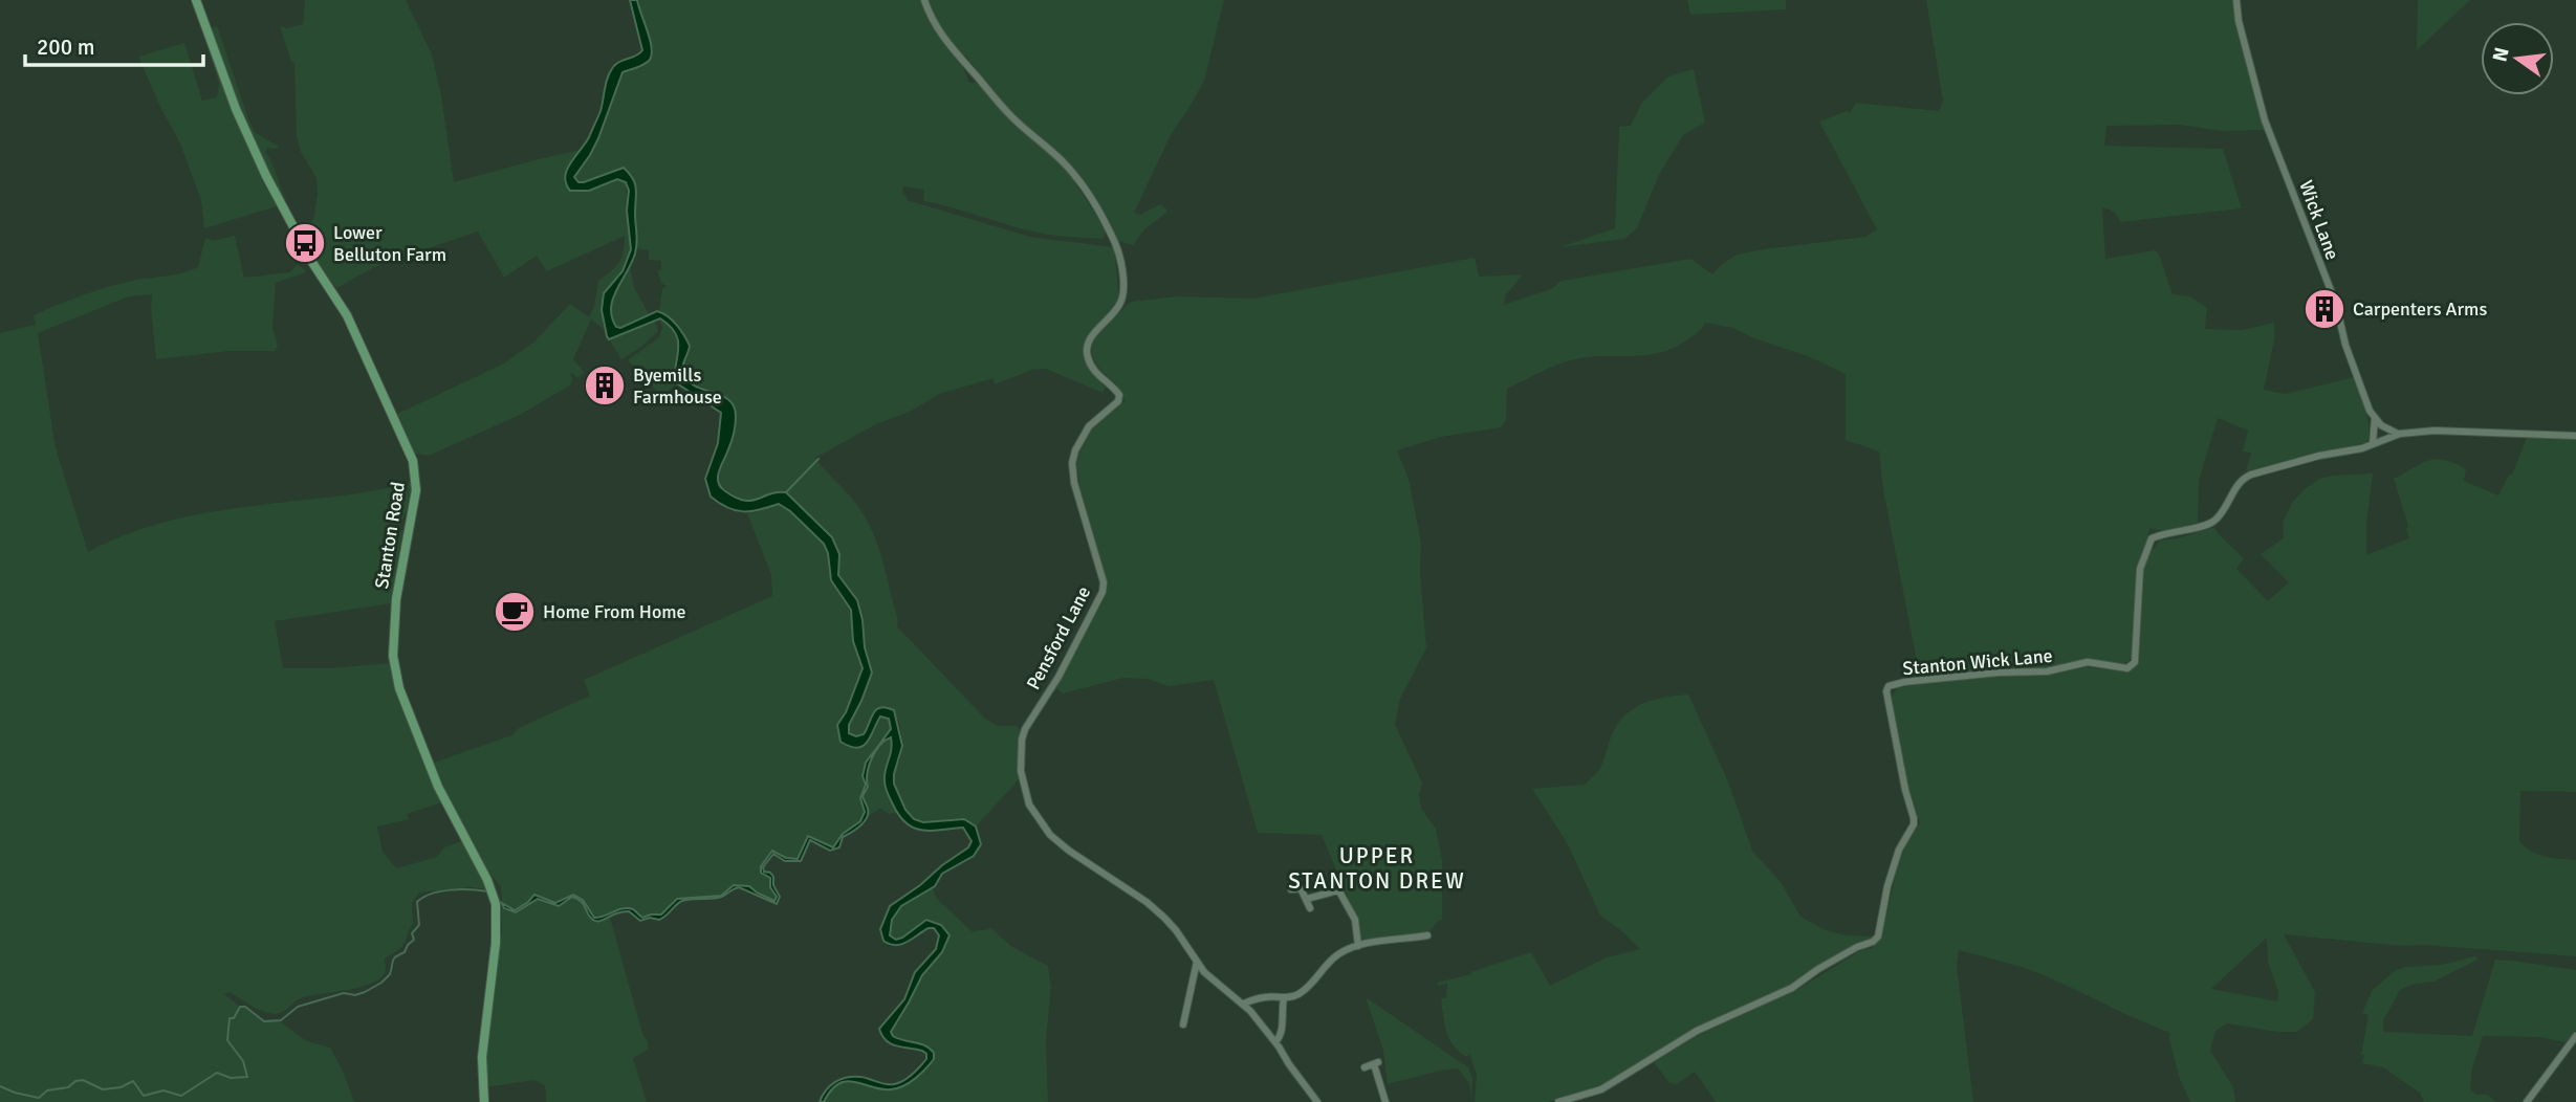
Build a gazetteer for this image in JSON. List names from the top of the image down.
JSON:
{
  "streets": {
    "main road": ["Stanton Road"],
    "street": ["Wick Lane", "Pensford Lane", "Stanton Wick Lane"]
  },
  "districts": ["UPPER STANTON DREW"],
  "places": {
    "bus stop": ["Lower Belluton Farm"],
    "building": ["Carpenters Arms", "Byemills Farmhouse"],
    "cafe": ["Home From Home"]
  },
  "scale_bar": "200 m",
  "north": "left"
}
